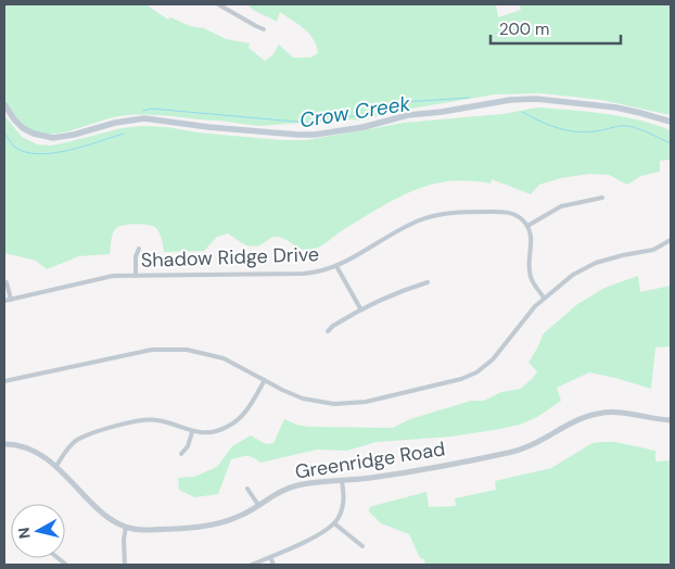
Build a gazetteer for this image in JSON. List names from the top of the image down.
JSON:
{
  "streets": {
    "street": ["Shadow Ridge Drive", "Greenridge Road"]
  },
  "water": ["Crow Creek"],
  "scale_bar": "200 m",
  "north": "left"
}
